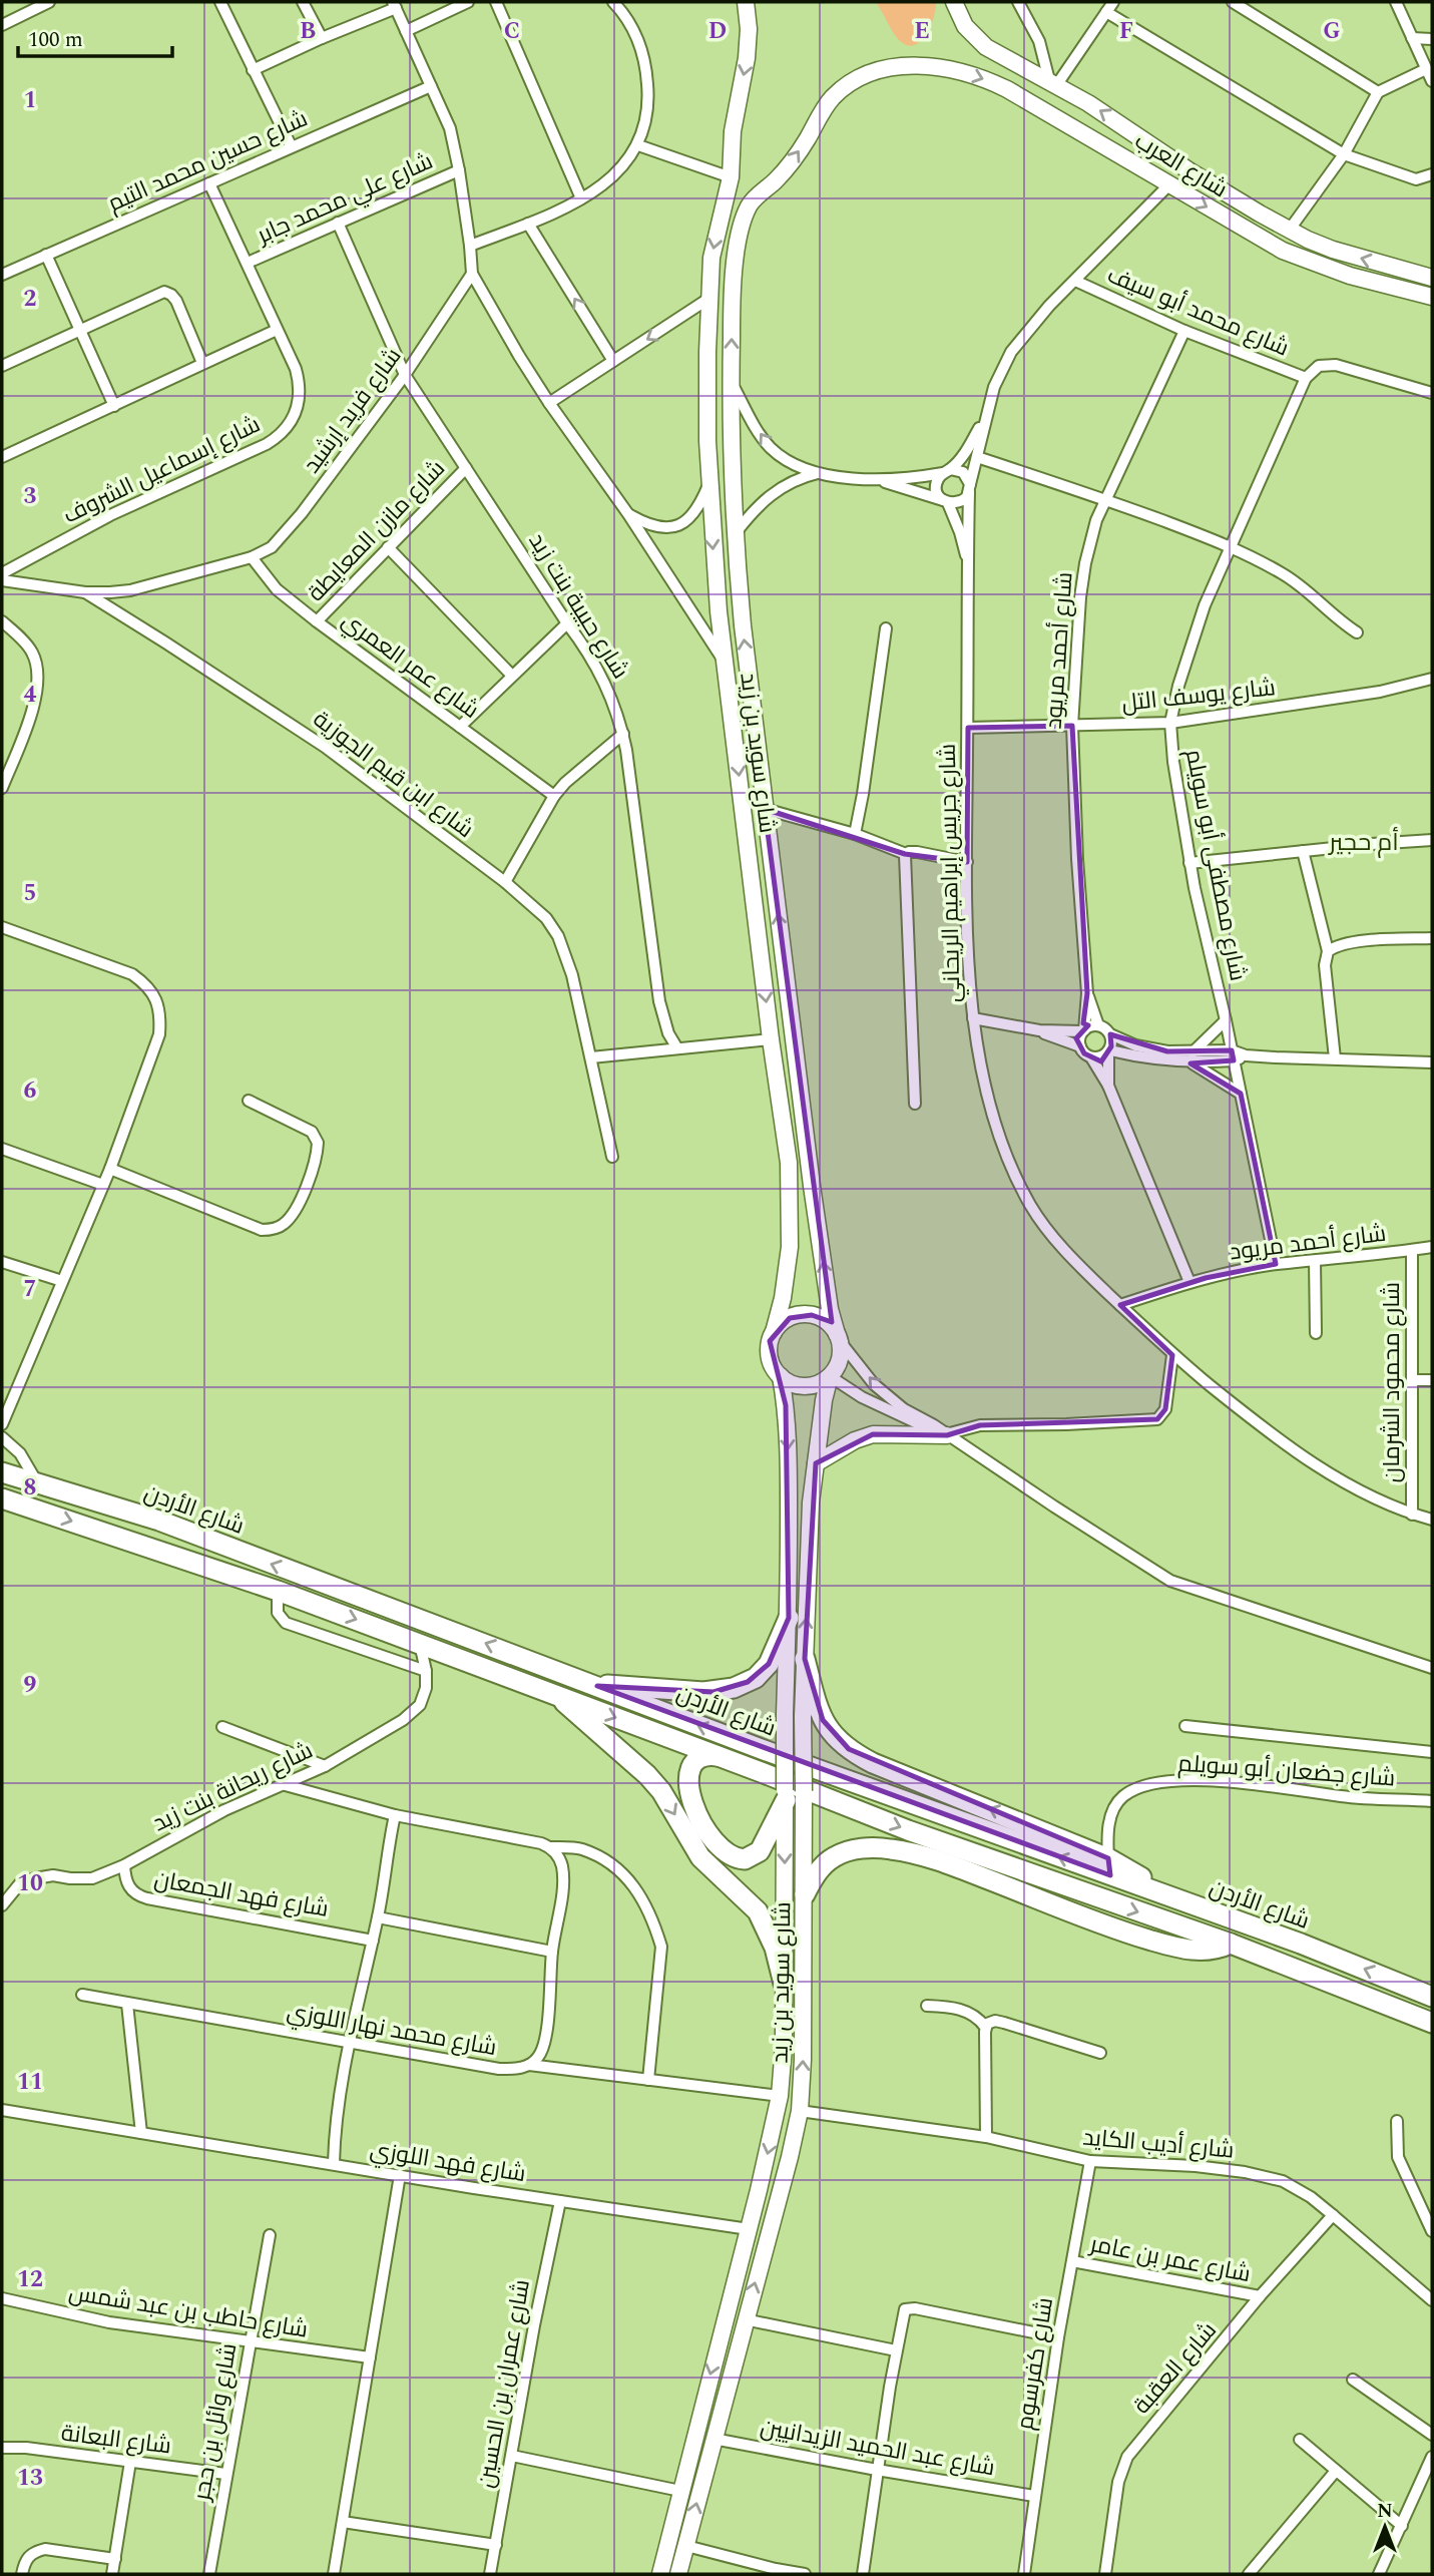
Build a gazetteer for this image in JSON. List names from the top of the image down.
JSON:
{
  "streets": {
    "highway": ["شارع الأردن"],
    "main road": ["شارع العرب", "شارع سويد بن زيد"],
    "street": [
      "شارع حسين محمد التيم",
      "شارع علي محمد جابر",
      "شارع محمد أبو سيف",
      "شارع فريد إرشيد",
      "شارع إسماعيل الشروف",
      "شارع مازن المعايطة",
      "شارع حبيبة بنت زيد",
      "شارع أحمد مريود",
      "شارع عمر العمري",
      "شارع يوسف التل",
      "شارع ابن قيم الجوزية",
      "شارع مصطفى أبو سويلم",
      "شارع جريس إبراهيم الريحاني",
      "شارع محمود الشرمان",
      "شارع جضعان أبو سويلم",
      "شارع ريحانة بنت زيد",
      "شارع فهد الجمعان",
      "شارع محمد نهار اللوزي",
      "شارع أديب الكايد",
      "شارع فهد اللوزي",
      "شارع عمر بن عامر",
      "شارع حاطب بن عبد شمس",
      "شارع كفرسوم",
      "شارع العقبة",
      "شارع عمران بن الحسين",
      "شارع وائل بن حجر",
      "شارع البعانة",
      "شارع عبد الحميد الزيدانيين"
    ]
  },
  "crossings": [
    ["شارع حسين محمد التيم", "شارع إسماعيل الشروف"],
    ["شارع العرب", "شارع سويد بن زيد"],
    ["شارع العرب", "شارع جريس إبراهيم الريحاني"],
    ["شارع علي محمد جابر", "شارع إسماعيل الشروف"],
    ["شارع علي محمد جابر", "شارع حبيبة بنت زيد"],
    ["شارع محمد أبو سيف", "شارع أحمد مريود"],
    ["شارع محمد أبو سيف", "شارع مصطفى أبو سويلم"],
    ["شارع محمد أبو سيف", "شارع جريس إبراهيم الريحاني"],
    ["شارع فريد إرشيد", "شارع حبيبة بنت زيد"],
    ["شارع فريد إرشيد", "شارع عمر العمري"],
    ["شارع فريد إرشيد", "شارع ابن قيم الجوزية"],
    ["شارع مازن المعايطة", "شارع حبيبة بنت زيد"],
    ["شارع مازن المعايطة", "شارع عمر العمري"],
    ["شارع أحمد مريود", "شارع يوسف التل"],
    ["شارع أحمد مريود", "شارع مصطفى أبو سويلم"],
    ["شارع أحمد مريود", "شارع جريس إبراهيم الريحاني"],
    ["شارع أحمد مريود", "شارع محمود الشرمان"],
    ["شارع يوسف التل", "شارع مصطفى أبو سويلم"],
    ["شارع يوسف التل", "شارع جريس إبراهيم الريحاني"],
    ["شارع سويد بن زيد", "شارع محمد نهار اللوزي"],
    ["شارع سويد بن زيد", "شارع أديب الكايد"],
    ["شارع سويد بن زيد", "شارع فهد اللوزي"],
    ["شارع سويد بن زيد", "شارع عبد الحميد الزيدانيين"],
    ["شارع جريس إبراهيم الريحاني", "شارع محمود الشرمان"],
    ["شارع الأردن", "شارع جضعان أبو سويلم"],
    ["شارع الأردن", "شارع ريحانة بنت زيد"],
    ["شارع ريحانة بنت زيد", "شارع فهد الجمعان"],
    ["شارع أديب الكايد", "شارع كفرسوم"],
    ["شارع أديب الكايد", "شارع العقبة"],
    ["شارع فهد اللوزي", "شارع عمران بن الحسين"],
    ["شارع عمر بن عامر", "شارع كفرسوم"],
    ["شارع عمر بن عامر", "شارع العقبة"],
    ["شارع حاطب بن عبد شمس", "شارع وائل بن حجر"],
    ["شارع كفرسوم", "شارع عبد الحميد الزيدانيين"],
    ["شارع وائل بن حجر", "شارع البعانة"]
  ],
  "districts": ["أم حجير"],
  "scale_bar": "100 m",
  "north": "top",
  "grid": {
    "columns": [
      "B",
      "C",
      "D",
      "E",
      "F",
      "G"
    ],
    "rows": [
      "1",
      "2",
      "3",
      "4",
      "5",
      "6",
      "7",
      "8",
      "9",
      "10",
      "11",
      "12",
      "13"
    ]
  }
}
